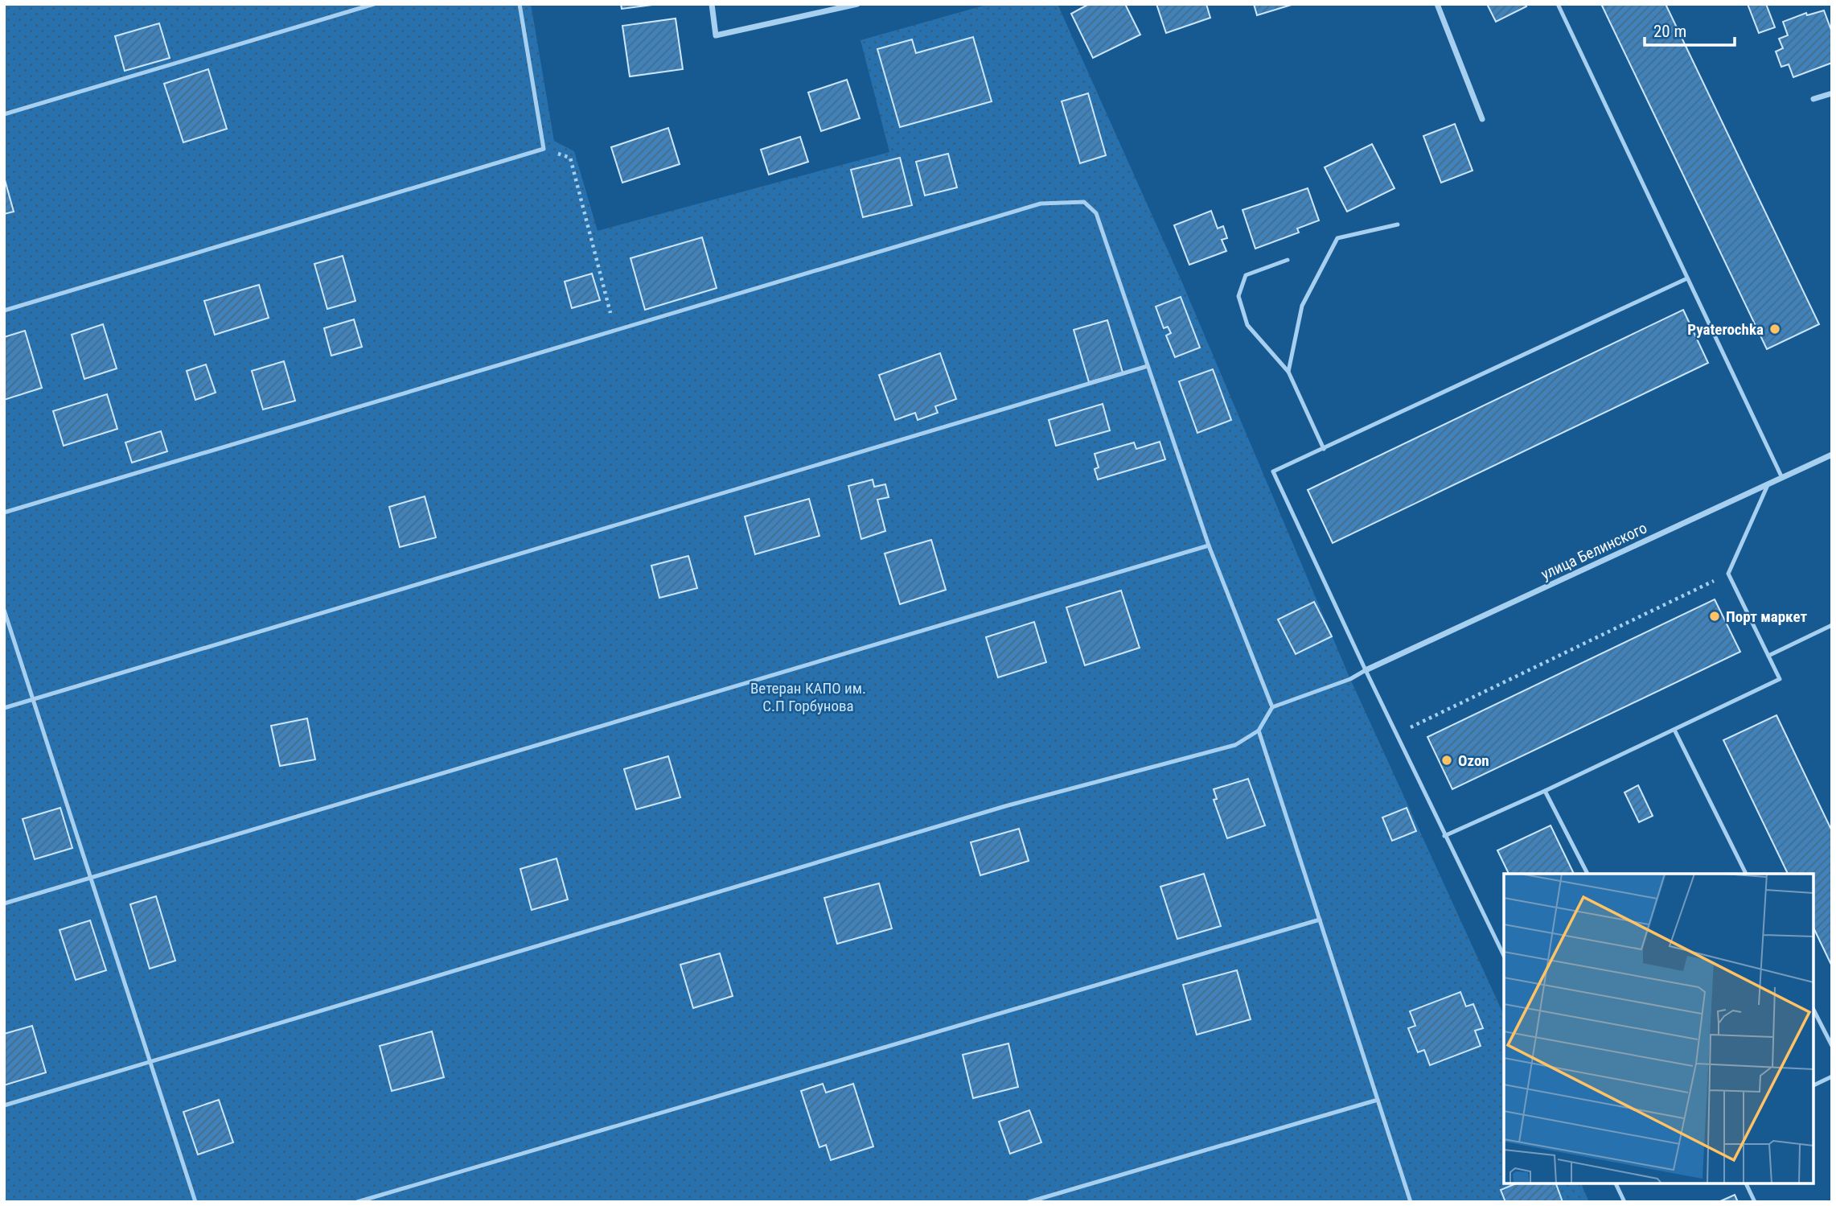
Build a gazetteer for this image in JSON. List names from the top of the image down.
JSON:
{
  "streets": {
    "street": ["улица Белинского"]
  },
  "parks": ["Ветеран КАПО им. С.П Горбунова"],
  "places": ["Pyaterochka", "Порт маркет", "Ozon"],
  "scale_bar": "20 m"
}
